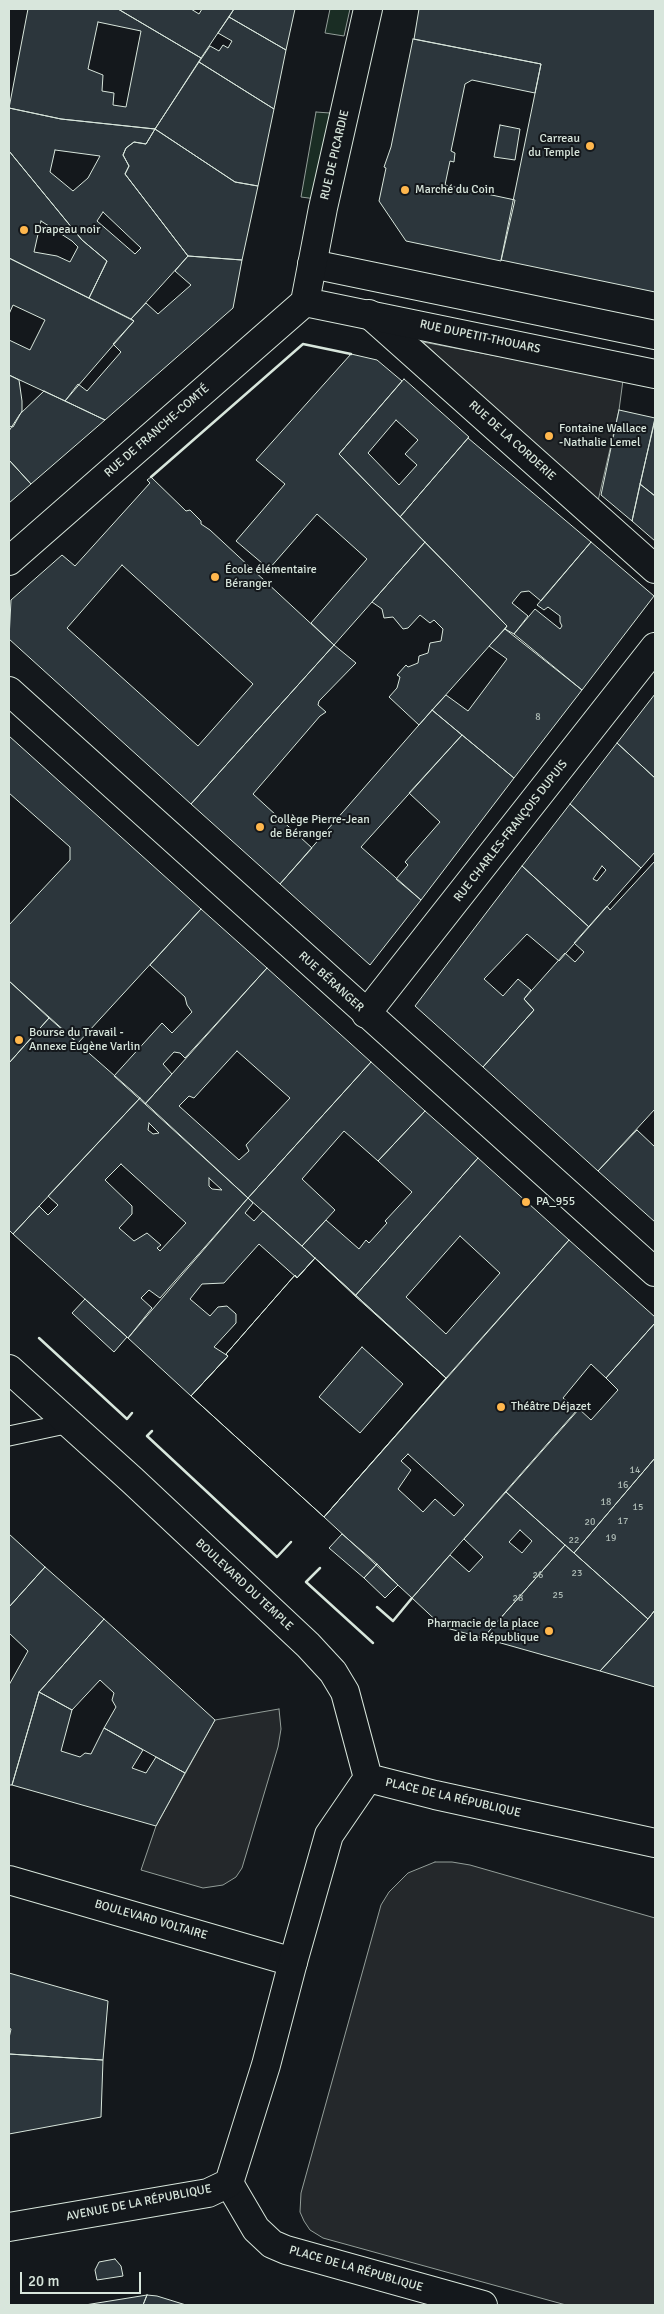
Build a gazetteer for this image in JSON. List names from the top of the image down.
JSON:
{
  "streets": {
    "street": [
      "RUE DE PICARDIE",
      "RUE DUPETIT-THOUARS",
      "RUE DE FRANCHE-COMTÉ",
      "RUE DE LA CORDERIE",
      "RUE CHARLES-FRANÇOIS DUPUIS",
      "RUE BÉRANGER",
      "BOULEVARD DU TEMPLE",
      "PLACE DE LA RÉPUBLIQUE",
      "BOULEVARD VOLTAIRE",
      "AVENUE DE LA RÉPUBLIQUE"
    ]
  },
  "crossings": [
    ["RUE DE PICARDIE", "RUE DUPETIT-THOUARS"],
    ["RUE DE PICARDIE", "RUE DE FRANCHE-COMTÉ"],
    ["RUE DUPETIT-THOUARS", "RUE DE FRANCHE-COMTÉ"],
    ["RUE DUPETIT-THOUARS", "RUE DE LA CORDERIE"],
    ["RUE CHARLES-FRANÇOIS DUPUIS", "RUE BÉRANGER"],
    ["BOULEVARD DU TEMPLE", "PLACE DE LA RÉPUBLIQUE"],
    ["PLACE DE LA RÉPUBLIQUE", "BOULEVARD VOLTAIRE"],
    ["PLACE DE LA RÉPUBLIQUE", "AVENUE DE LA RÉPUBLIQUE"]
  ],
  "places": [
    "Carreau du Temple",
    "Marché du Coin",
    "Drapeau noir",
    "Fontaine Wallace -Nathalie Lemel",
    "École élémentaire Béranger",
    "Collège Pierre-Jean de Béranger",
    "Bourse du Travail - Annexe Eugène Varlin",
    "PA_955",
    "Théâtre Déjazet",
    "Pharmacie de la place de la République"
  ],
  "house_numbers": [
    "8",
    "14",
    "16",
    "18",
    "15",
    "17",
    "20",
    "19",
    "22",
    "23",
    "26",
    "25",
    "28"
  ],
  "scale_bar": "20 m"
}
